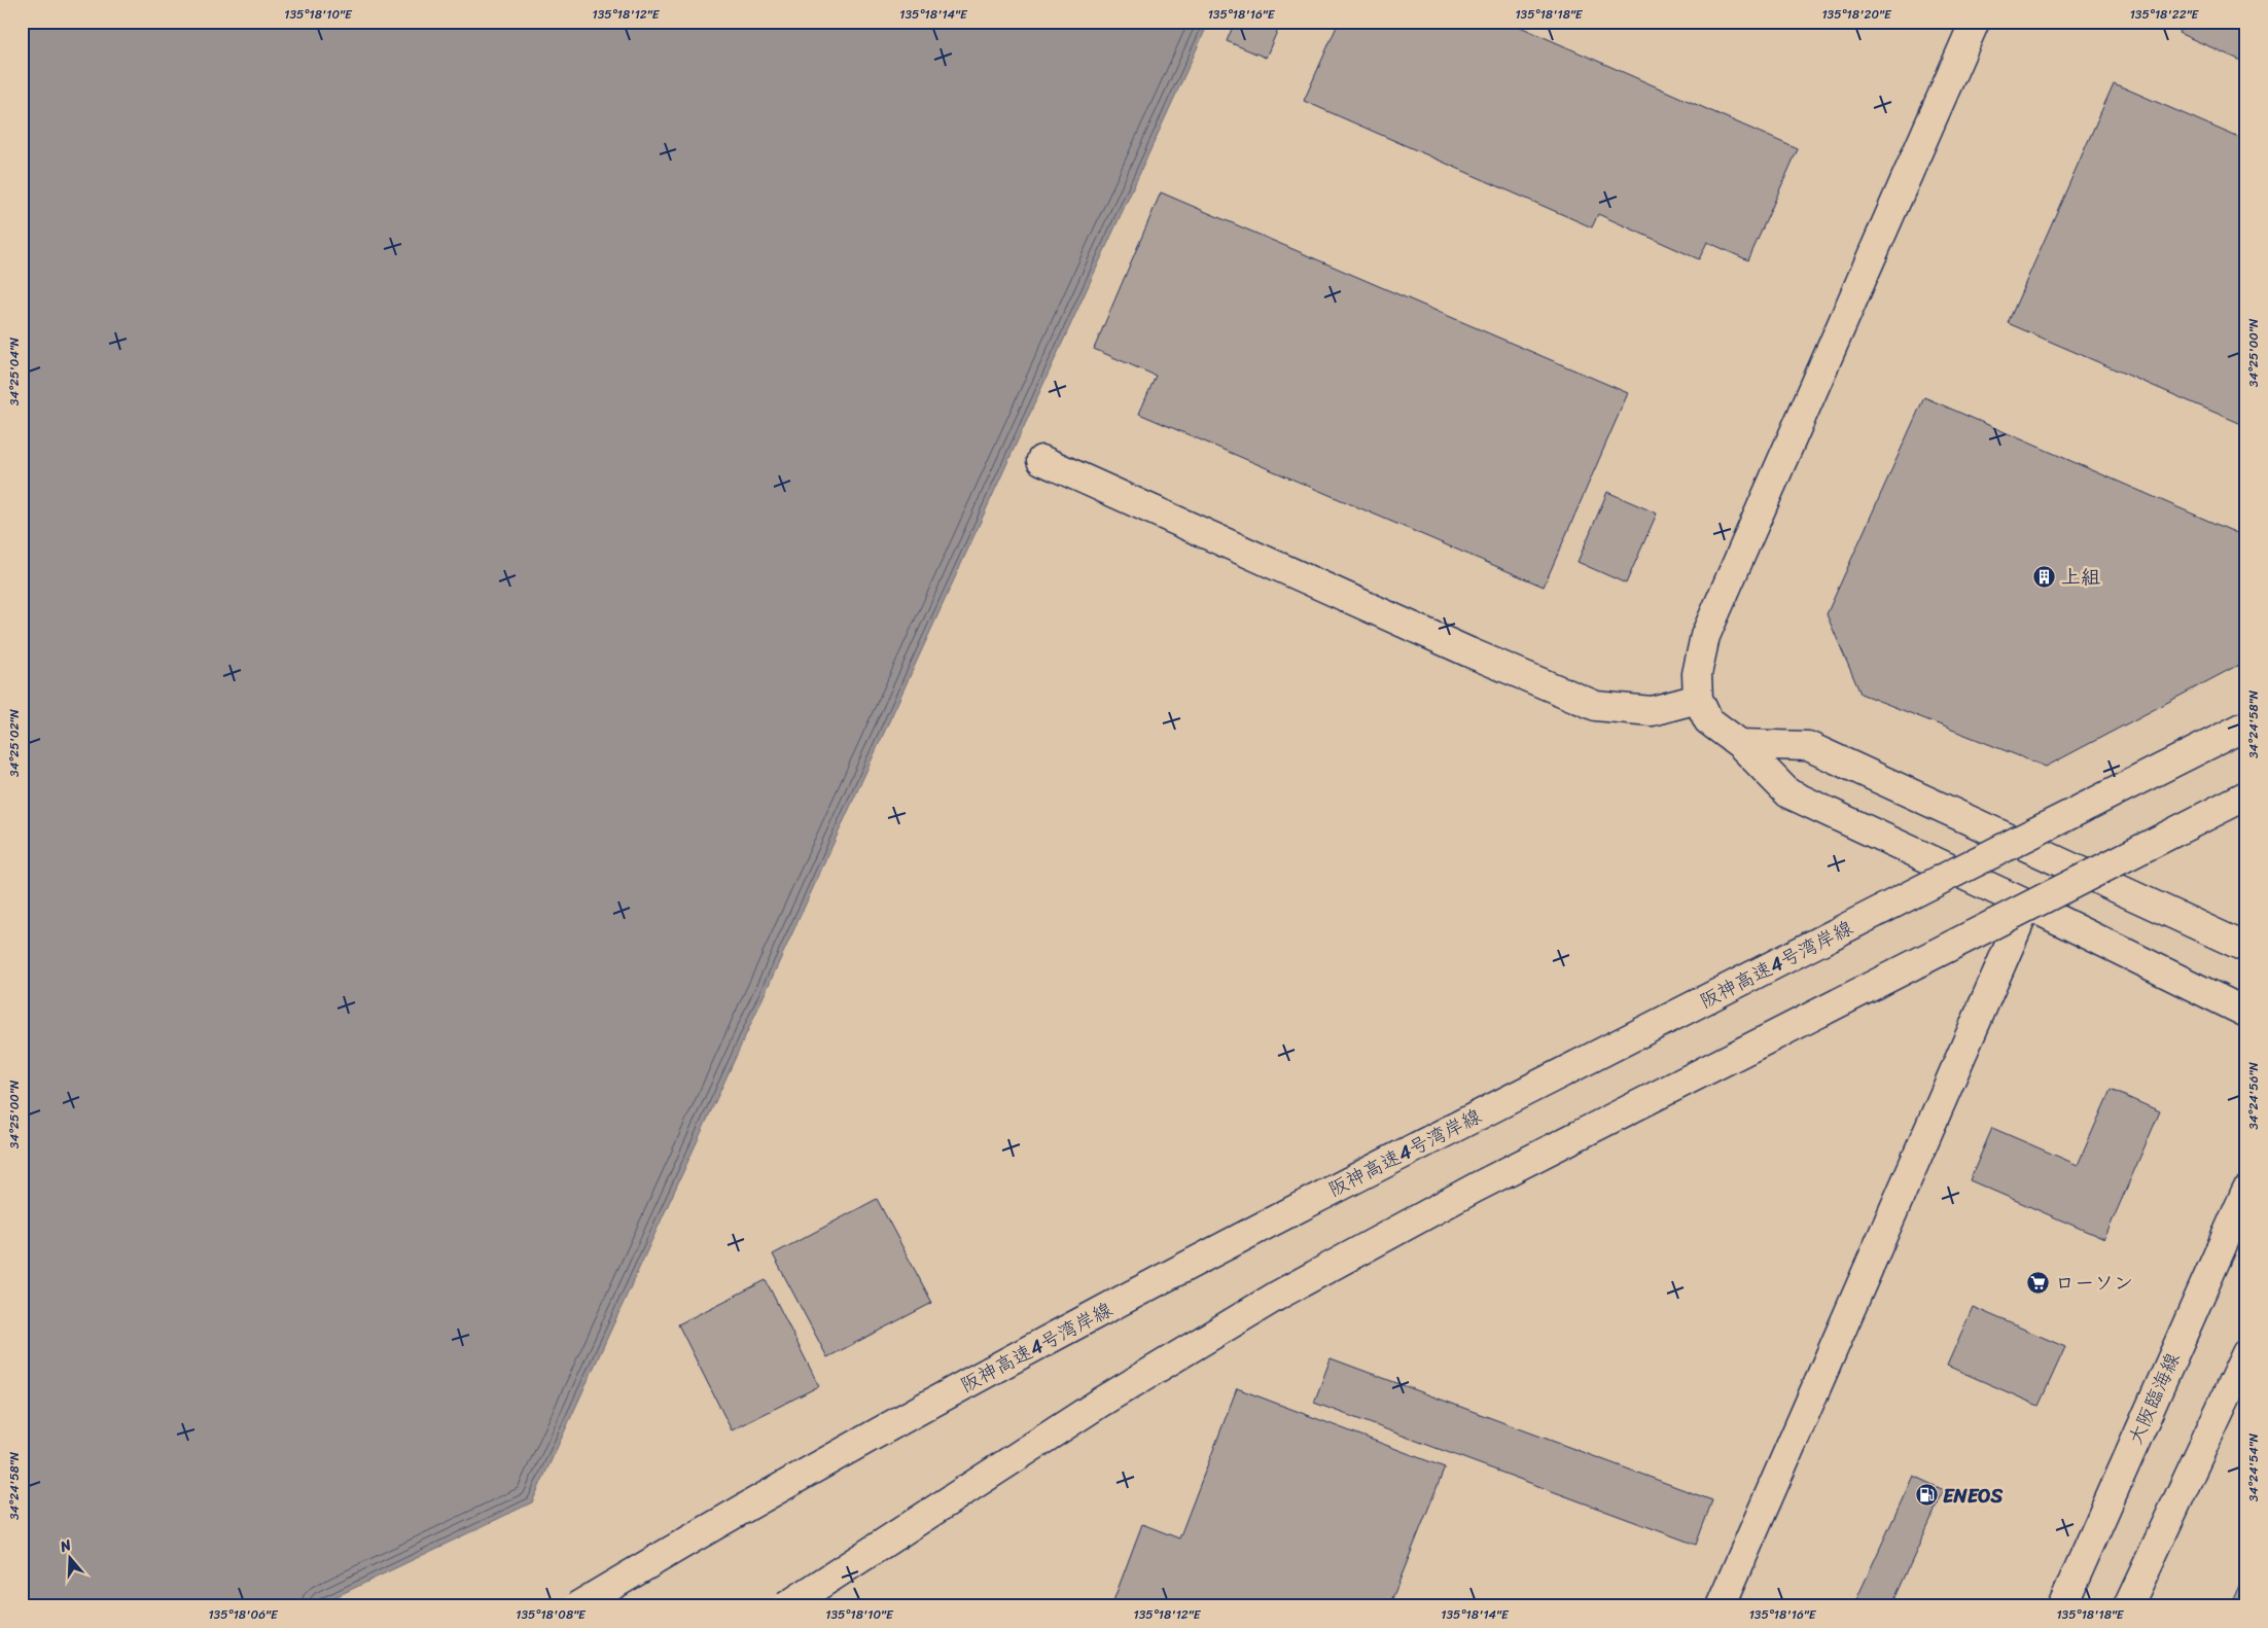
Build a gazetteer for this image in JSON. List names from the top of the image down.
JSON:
{
  "streets": {
    "main road": ["阪神高速4号湾岸線", "大阪臨海線"]
  },
  "places": {
    "building": ["上組"],
    "supermarket": ["ローソン"],
    "fuel station": ["ENEOS"]
  },
  "north": "top",
  "coordinates": [
    "135°18'10\"E",
    "135°18'12\"E",
    "135°18'14\"E",
    "135°18'16\"E",
    "135°18'18\"E",
    "135°18'20\"E",
    "135°18'22\"E",
    "34°25'00\"N",
    "34°25'04\"N",
    "34°24'58\"N",
    "34°25'02\"N",
    "34°24'56\"N",
    "34°24'54\"N",
    "135°18'06\"E",
    "135°18'08\"E"
  ]
}
